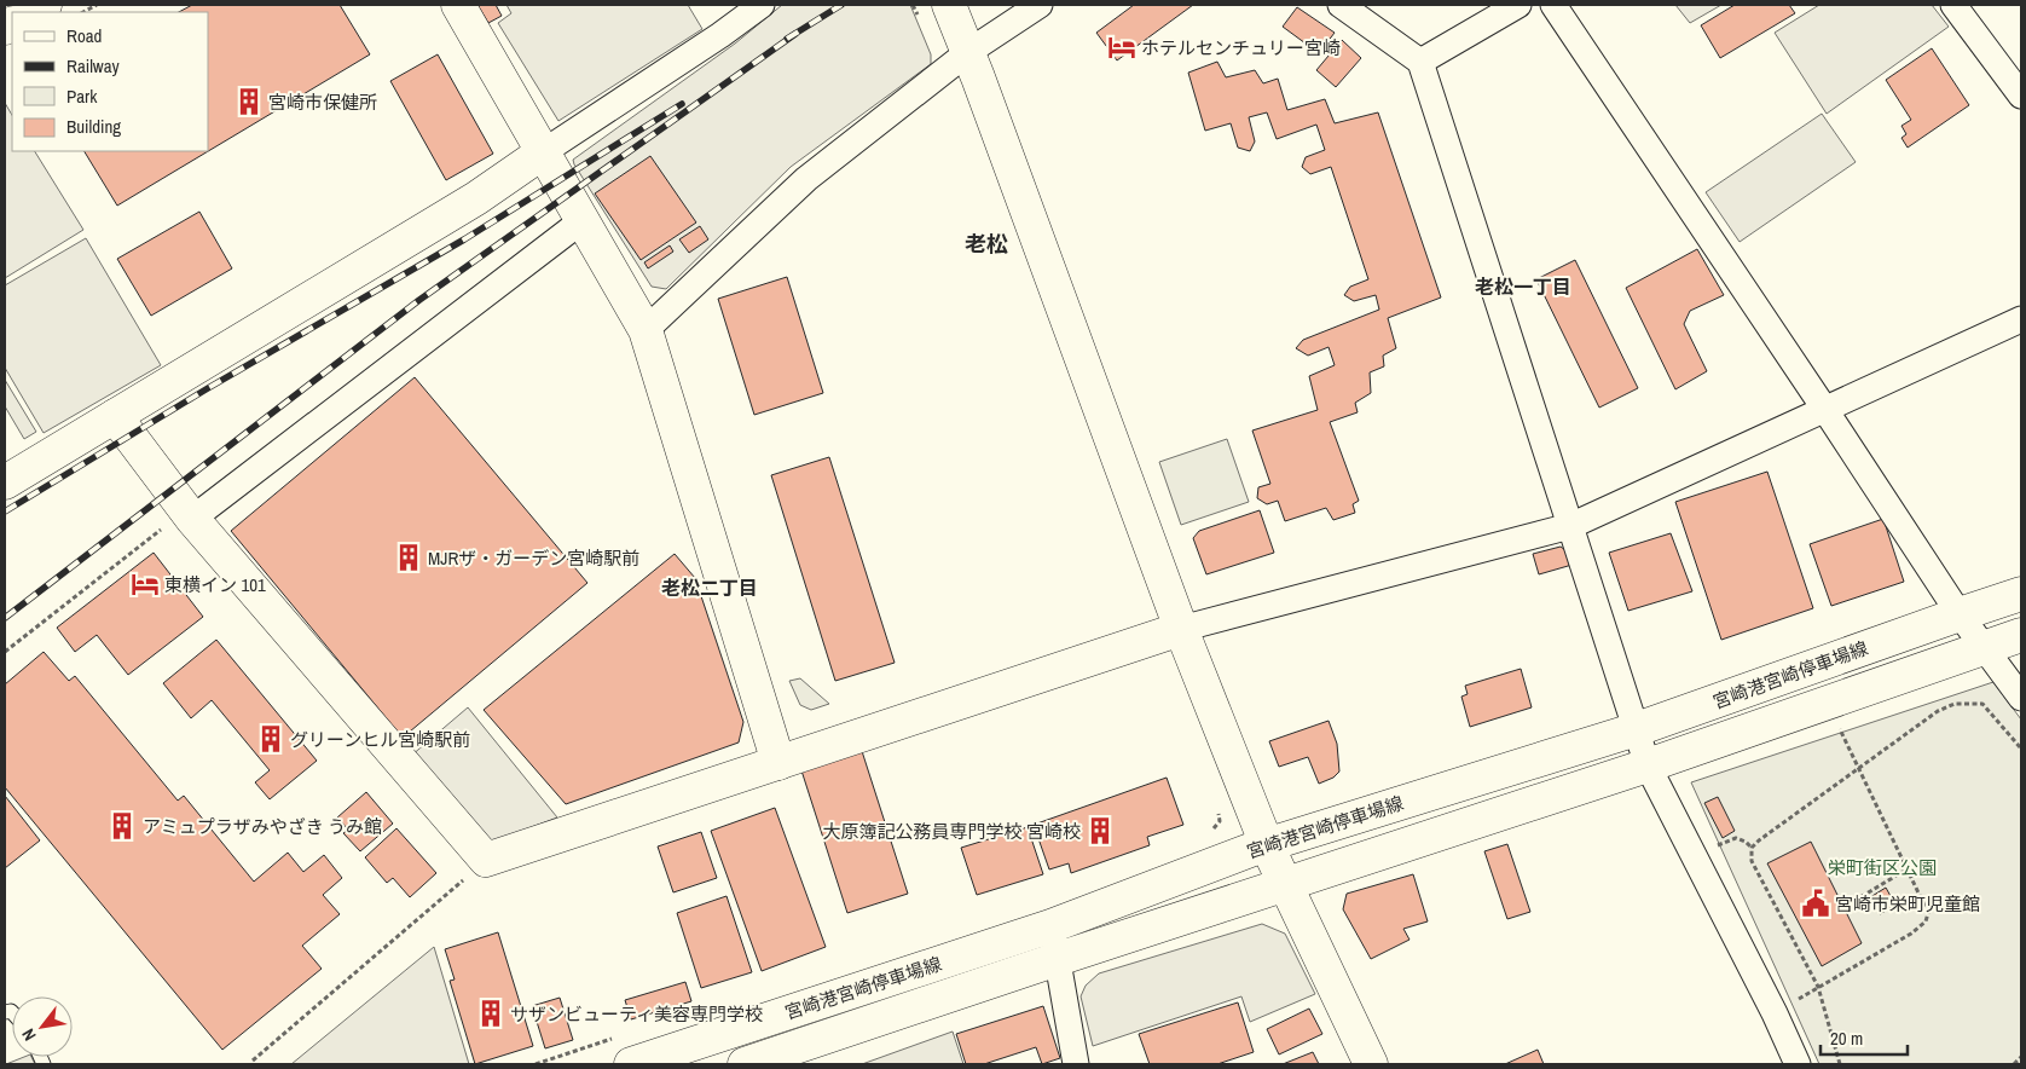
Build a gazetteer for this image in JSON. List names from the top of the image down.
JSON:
{
  "streets": {
    "street": ["宮崎港宮崎停車場線"]
  },
  "districts": ["老松", "老松一丁目", "老松二丁目"],
  "parks": ["栄町街区公園"],
  "places": {
    "hotel": ["ホテルセンチュリー宮崎", "東横イン 101"],
    "building": [
      "宮崎市保健所",
      "MJRザ・ガーデン宮崎駅前",
      "グリーンヒル宮崎駅前",
      "アミュプラザみやざき うみ館",
      "大原簿記公務員専門学校 宮崎校",
      "サザンビューティ美容専門学校"
    ],
    "public building": ["宮崎市栄町児童館"]
  },
  "legend": [
    "Road",
    "Railway",
    "Park",
    "Building"
  ],
  "scale_bar": "20 m",
  "north": "bottom left"
}
